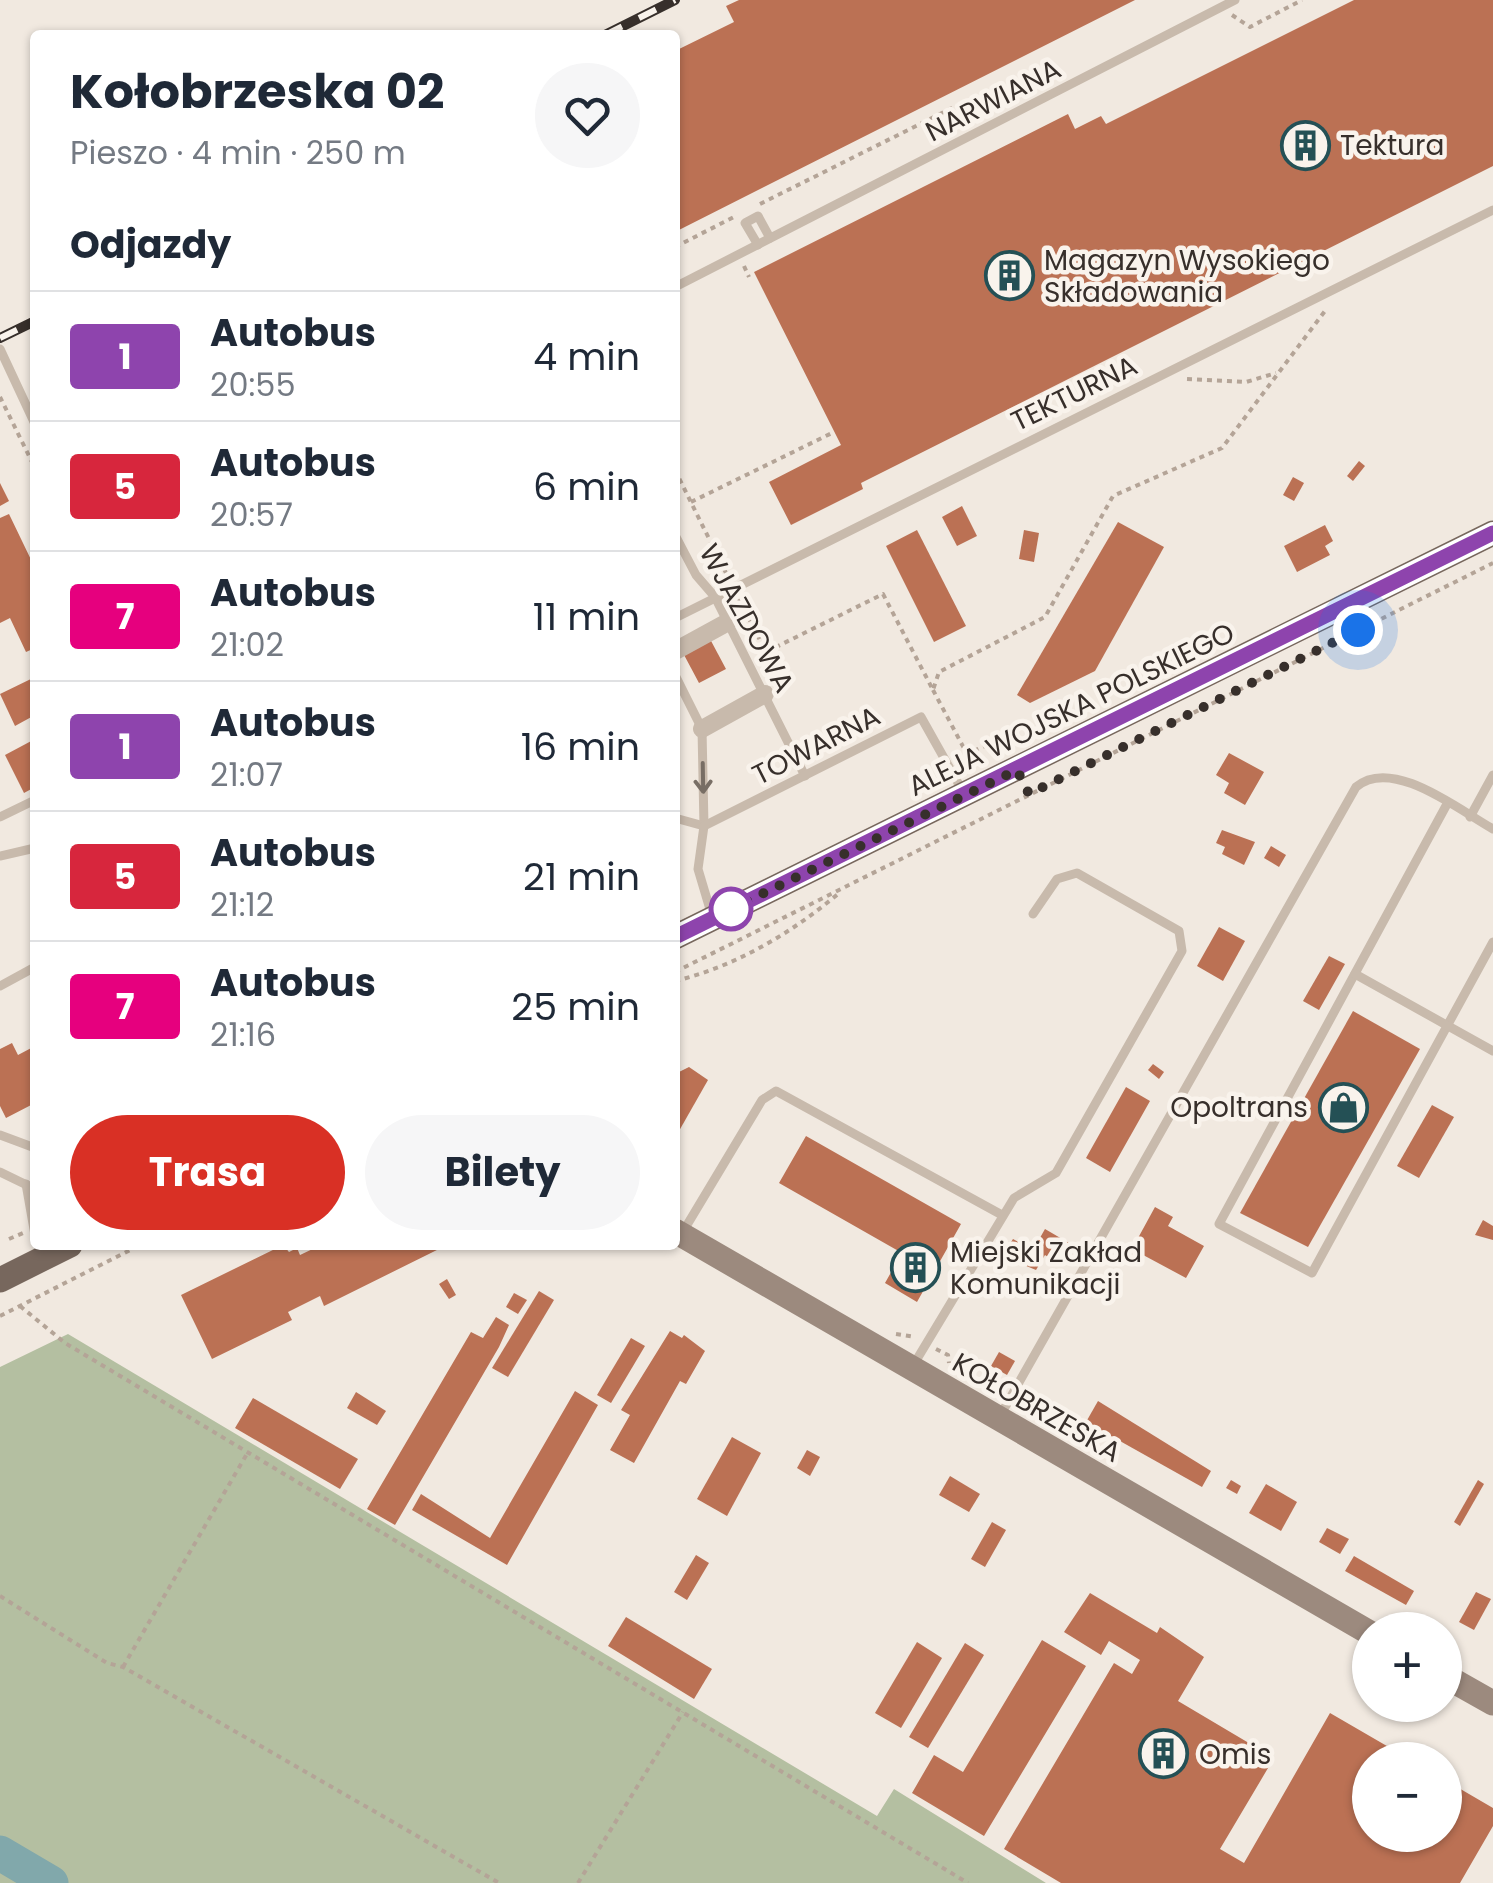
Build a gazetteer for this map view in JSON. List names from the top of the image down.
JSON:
{
  "streets": {
    "main road": ["ALEJA WOJSKA POLSKIEGO"],
    "street": ["KOŁOBRZESKA"],
    "lane": [
      "NARWIANA",
      "TEKTURNA",
      "WJAZDOWA",
      "TOWARNA"
    ]
  },
  "crossings": [
    ["TEKTURNA", "WJAZDOWA"],
    ["WJAZDOWA", "TOWARNA"],
    ["ALEJA WOJSKA POLSKIEGO", "TOWARNA"]
  ],
  "places": {
    "building": [
      "Tektura",
      "Magazyn Wysokiego Składowania",
      "Miejski Zakład Komunikacji",
      "Omis"
    ],
    "shop": ["Opoltrans"]
  },
  "lines": ["bus line 1"],
  "page": {
    "heading": [
      ["Kołobrzeska 02", "Pieszo · 4 min · 250 m"],
      "Odjazdy"
    ],
    "list": [
      {
        "mark": "1",
        "name": "Autobus",
        "note": "20:55",
        "value": "4 min"
      },
      {
        "mark": "5",
        "name": "Autobus",
        "note": "20:57",
        "value": "6 min"
      },
      {
        "mark": "7",
        "name": "Autobus",
        "note": "21:02",
        "value": "11 min"
      },
      {
        "mark": "1",
        "name": "Autobus",
        "note": "21:07",
        "value": "16 min"
      },
      {
        "mark": "5",
        "name": "Autobus",
        "note": "21:12",
        "value": "21 min"
      },
      {
        "mark": "7",
        "name": "Autobus",
        "note": "21:16",
        "value": "25 min"
      }
    ],
    "buttons": ["Trasa", "Bilety"],
    "map_buttons": ["+", "−"]
  }
}
